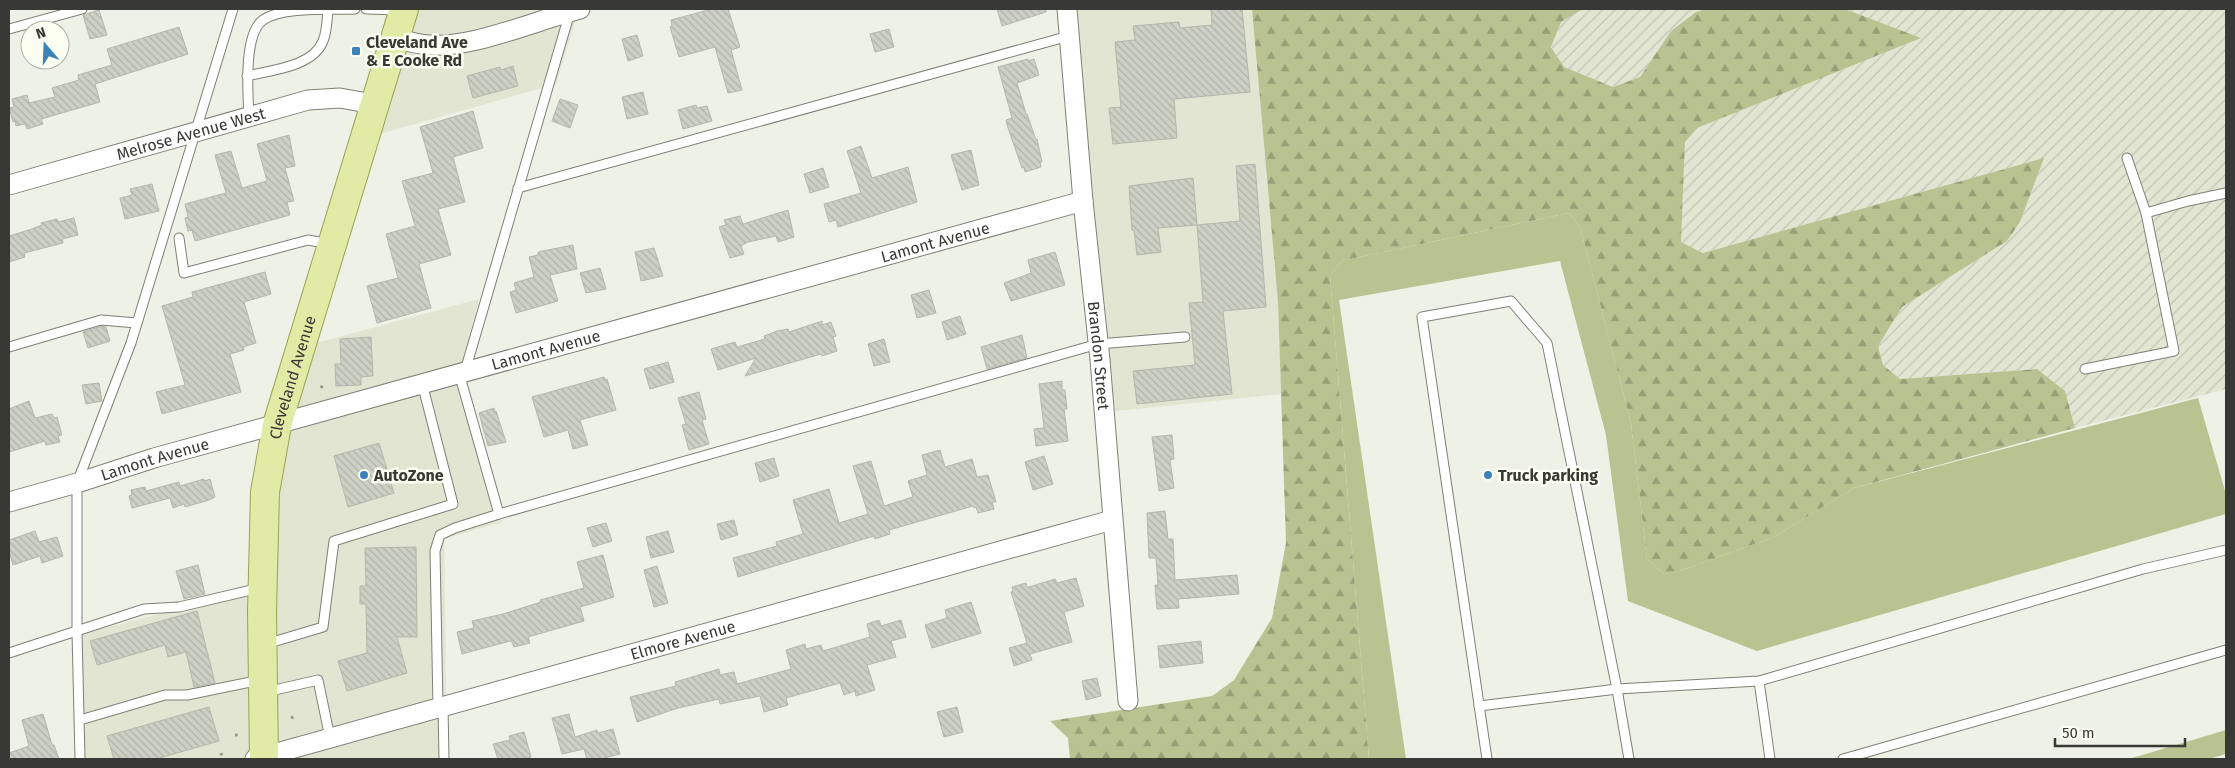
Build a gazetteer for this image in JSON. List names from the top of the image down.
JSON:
{
  "streets": {
    "main road": ["Cleveland Avenue"],
    "street": [
      "Melrose Avenue West",
      "Lamont Avenue",
      "Brandon Street",
      "Elmore Avenue"
    ]
  },
  "crossings": [
    ["Melrose Avenue West", "Cleveland Avenue"],
    ["Lamont Avenue", "Brandon Street"],
    ["Lamont Avenue", "Cleveland Avenue"],
    ["Brandon Street", "Elmore Avenue"],
    ["Cleveland Avenue", "Elmore Avenue"]
  ],
  "places": {
    "transit": ["Cleveland Ave & E Cooke Rd"],
    "other": ["AutoZone", "Truck parking"]
  },
  "scale_bar": "50 m",
  "north": "top"
}
